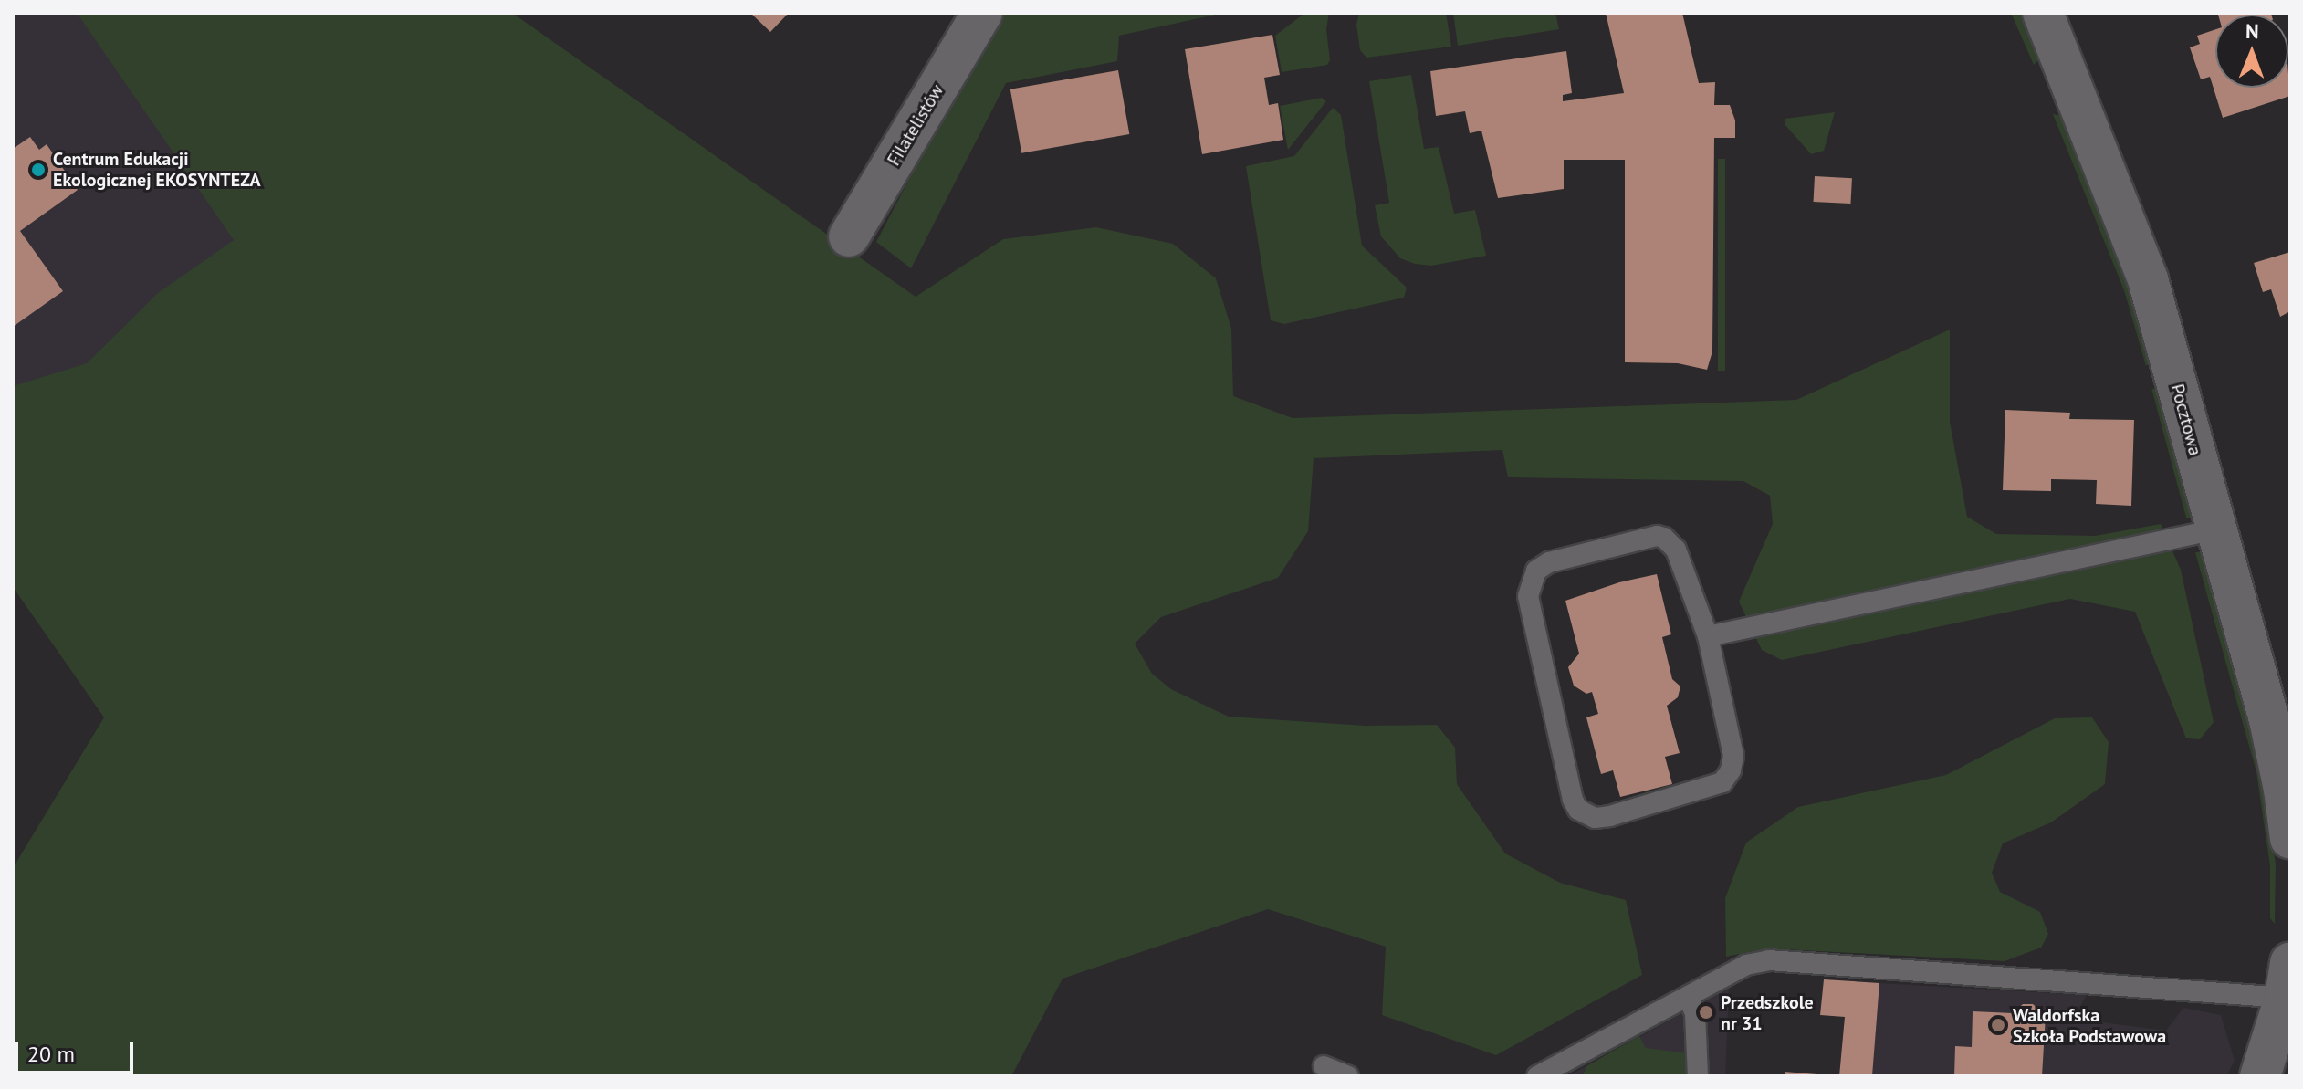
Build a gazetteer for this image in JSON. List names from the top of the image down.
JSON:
{
  "streets": {
    "street": ["Filatelistów", "Pocztowa"]
  },
  "places": ["Centrum Edukacji Ekologicznej EKOSYNTEZA", "Przedszkole nr 31", "Waldorfska Szkoła Podstawowa"],
  "scale_bar": "20 m",
  "north": "top"
}
